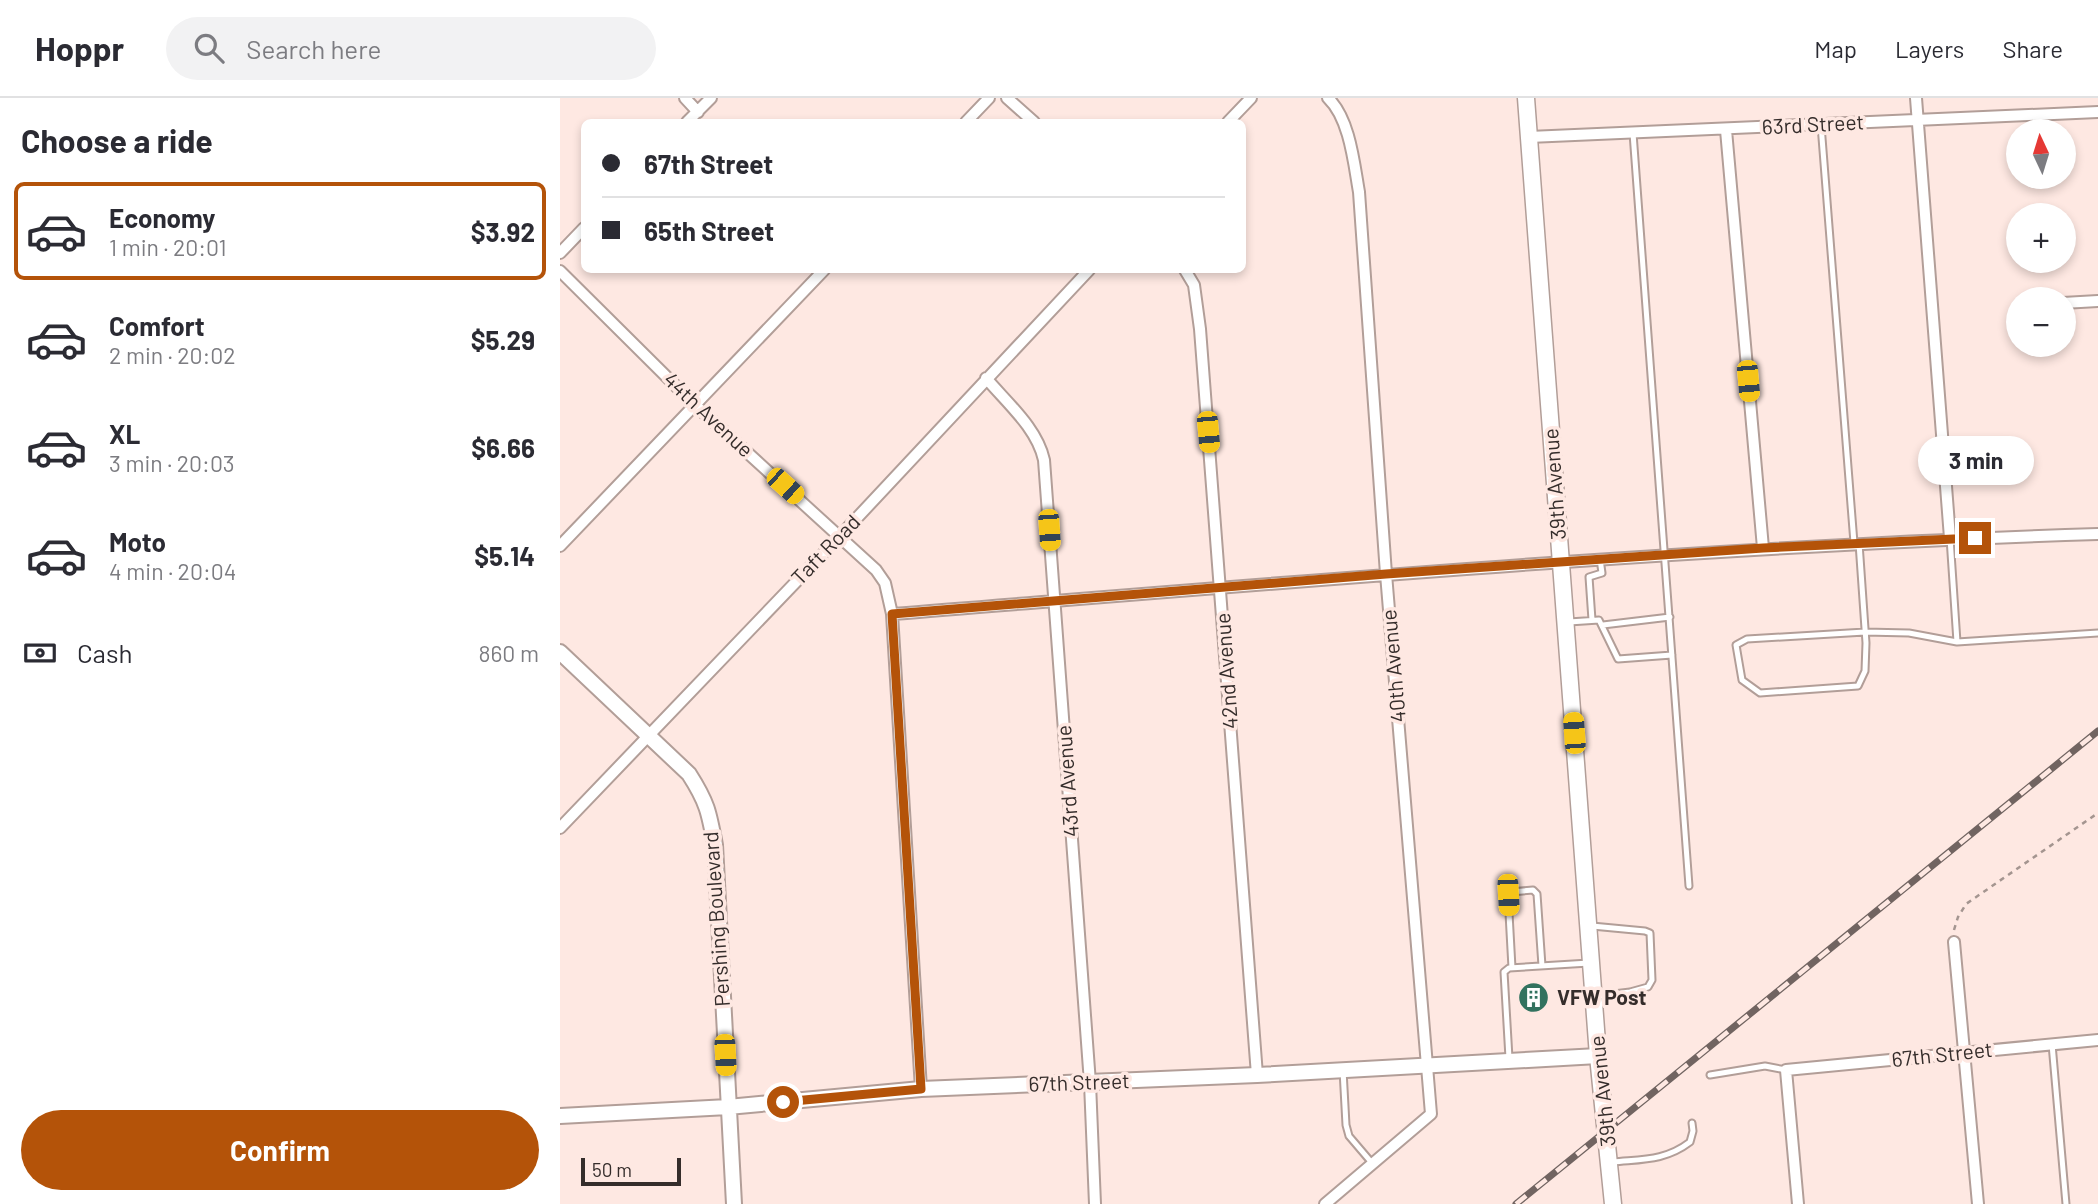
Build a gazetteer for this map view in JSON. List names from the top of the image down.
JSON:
{
  "streets": {
    "main road": ["39th Avenue"],
    "street": [
      "63rd Street",
      "44th Avenue",
      "Taft Road",
      "40th Avenue",
      "42nd Avenue",
      "43rd Avenue",
      "Pershing Boulevard",
      "67th Street"
    ]
  },
  "crossings": [
    ["63rd Street", "39th Avenue"],
    ["44th Avenue", "Taft Road"],
    ["44th Avenue", "67th Street"],
    ["39th Avenue", "67th Street"],
    ["Taft Road", "43rd Avenue"],
    ["Taft Road", "Pershing Boulevard"],
    ["40th Avenue", "67th Street"],
    ["42nd Avenue", "67th Street"],
    ["43rd Avenue", "67th Street"],
    ["Pershing Boulevard", "67th Street"]
  ],
  "places": {
    "building": ["VFW Post"]
  },
  "scale_bar": "50 m",
  "north": "top",
  "page": {
    "header": "Hoppr",
    "search": "Search here",
    "nav": ["Map", "Layers", "Share"],
    "heading": "Choose a ride",
    "map_buttons": ["+", "−"],
    "banner": ["67th Street", "65th Street"],
    "list": [
      {
        "name": "Economy",
        "note": "1 min · 20:01",
        "value": "$3.92"
      },
      {
        "name": "Comfort",
        "note": "2 min · 20:02",
        "value": "$5.29"
      },
      {
        "name": "XL",
        "note": "3 min · 20:03",
        "value": "$6.66"
      },
      {
        "name": "Moto",
        "note": "4 min · 20:04",
        "value": "$5.14"
      }
    ],
    "bubble": "3 min",
    "pay": ["Cash", "860 m"],
    "buttons": "Confirm",
    "scale": "50 m"
  }
}
